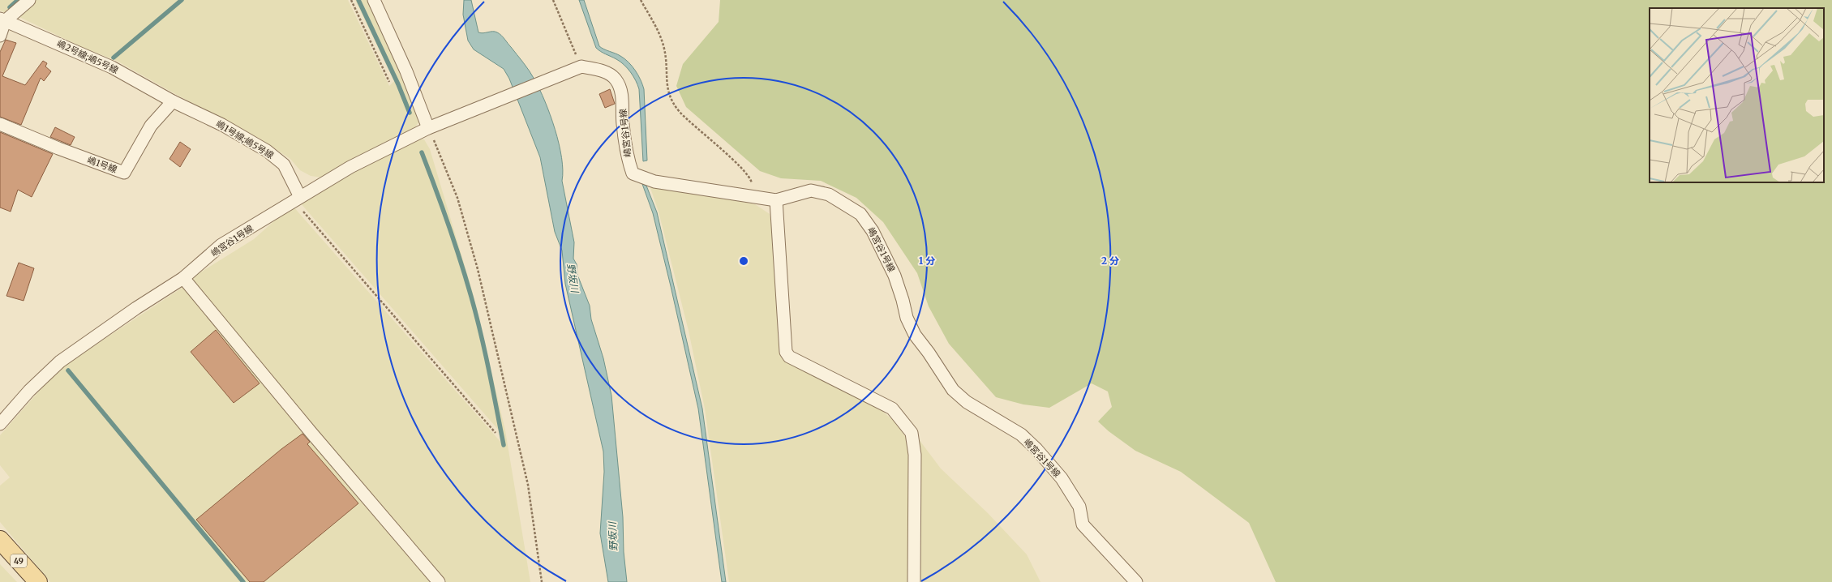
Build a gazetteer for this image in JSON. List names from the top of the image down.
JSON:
{
  "streets": {
    "main road": ["49"],
    "street": [
      "嶋2号線;嶋5号線",
      "嶋宮谷1号線",
      "嶋1号線;嶋5号線",
      "嶋1号線"
    ]
  },
  "crossings": [
    ["嶋2号線;嶋5号線", "嶋1号線;嶋5号線"],
    ["嶋2号線;嶋5号線", "嶋1号線"],
    ["嶋宮谷1号線", "嶋1号線;嶋5号線"],
    ["嶋1号線;嶋5号線", "嶋1号線"]
  ],
  "water": ["野坂川"],
  "rings": ["1 分", "2 分"]
}
